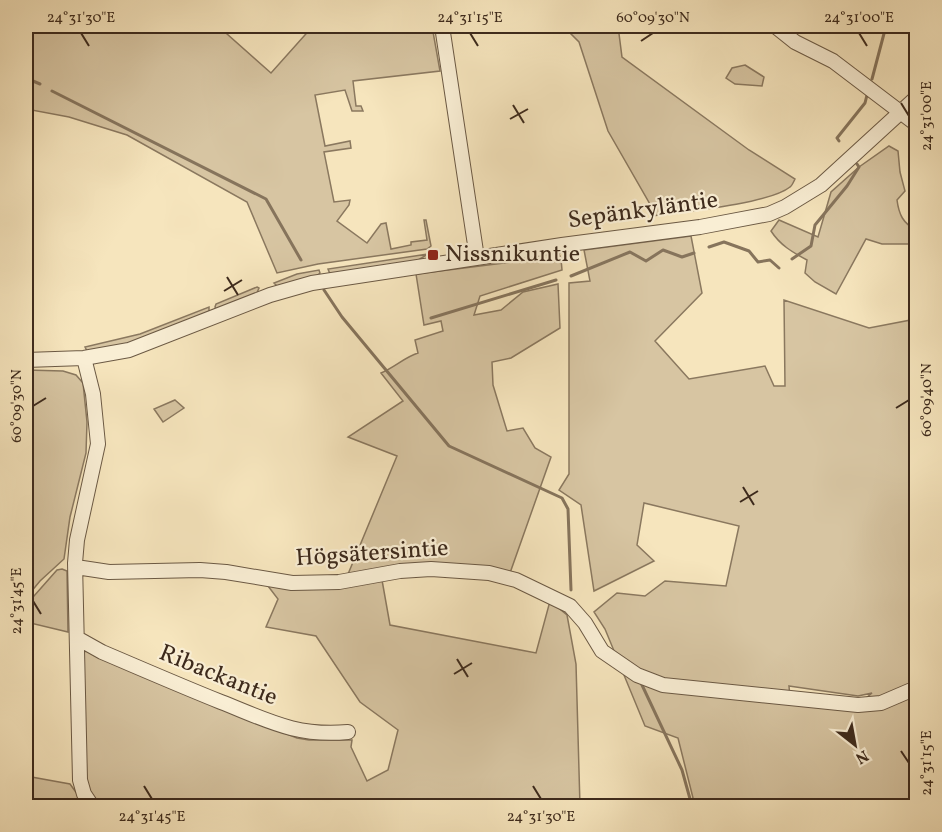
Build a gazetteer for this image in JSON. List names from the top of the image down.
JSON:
{
  "streets": {
    "street": ["Sepänkyläntie", "Högsätersintie", "Ribackantie"]
  },
  "places": {
    "transit": ["Nissnikuntie"]
  },
  "north": "bottom right",
  "coordinates": [
    "24°31'30\"E",
    "24°31'15\"E",
    "60°09'30\"N",
    "24°31'00\"E",
    "60°09'40\"N",
    "24°31'45\"E"
  ]
}
